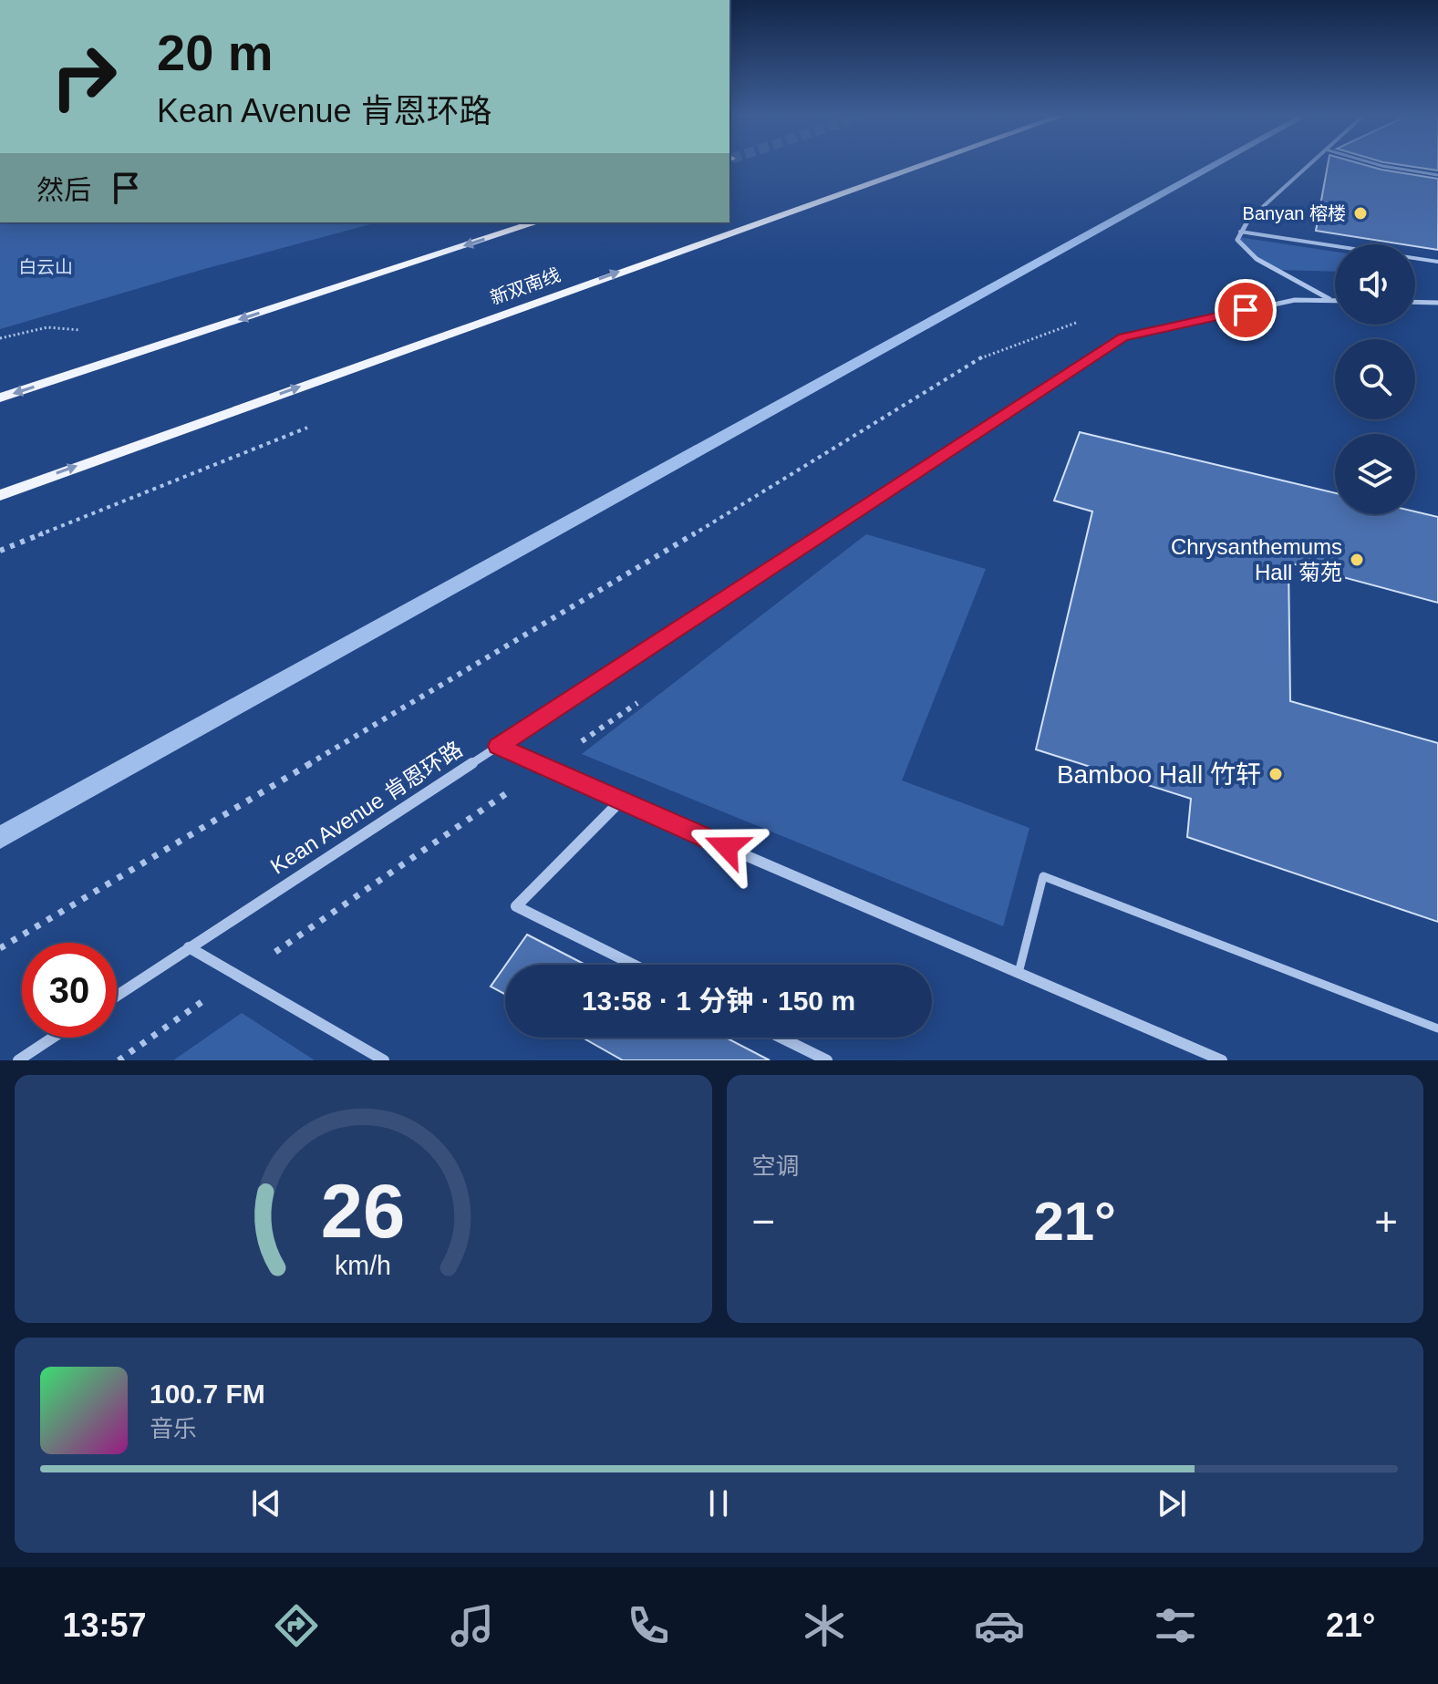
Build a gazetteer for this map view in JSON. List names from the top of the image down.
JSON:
{
  "streets": {
    "main road": ["新双南线"],
    "street": ["Kean Avenue 肯恩环路"]
  },
  "parks": ["白云山"],
  "places": ["Banyan 榕楼", "Chrysanthemums Hall 菊苑", "Bamboo Hall 竹轩"],
  "page": {
    "turn": ["20 m", "Kean Avenue 肯恩环路"],
    "then": "然后",
    "limit": "30",
    "trip": "13:58 · 1 分钟 · 150 m",
    "tile": "空调",
    "heat": ["−", "21°", "+"],
    "song": ["100.7 FM", "音乐"],
    "tabs": ["13:57", "21°"],
    "gauge": ["26", "km/h"]
  }
}
